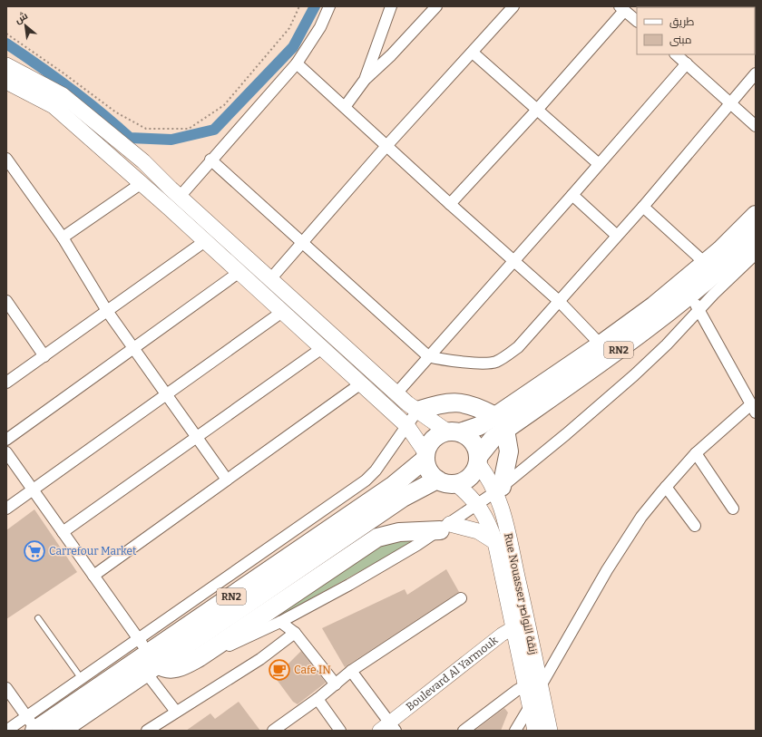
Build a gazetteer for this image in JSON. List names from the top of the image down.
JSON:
{
  "streets": {
    "highway": ["RN2"],
    "main road": ["Rue Nouasser زنقة النواصر"],
    "street": ["Boulevard Al Yarmouk"]
  },
  "crossings": [
    ["RN2", "Rue Nouasser زنقة النواصر"],
    ["Rue Nouasser زنقة النواصر", "Boulevard Al Yarmouk"]
  ],
  "places": {
    "supermarket": ["Carrefour Market"],
    "cafe": ["Cafe IN"]
  },
  "legend": ["طريق", "مبنى"],
  "north": "top left"
}
